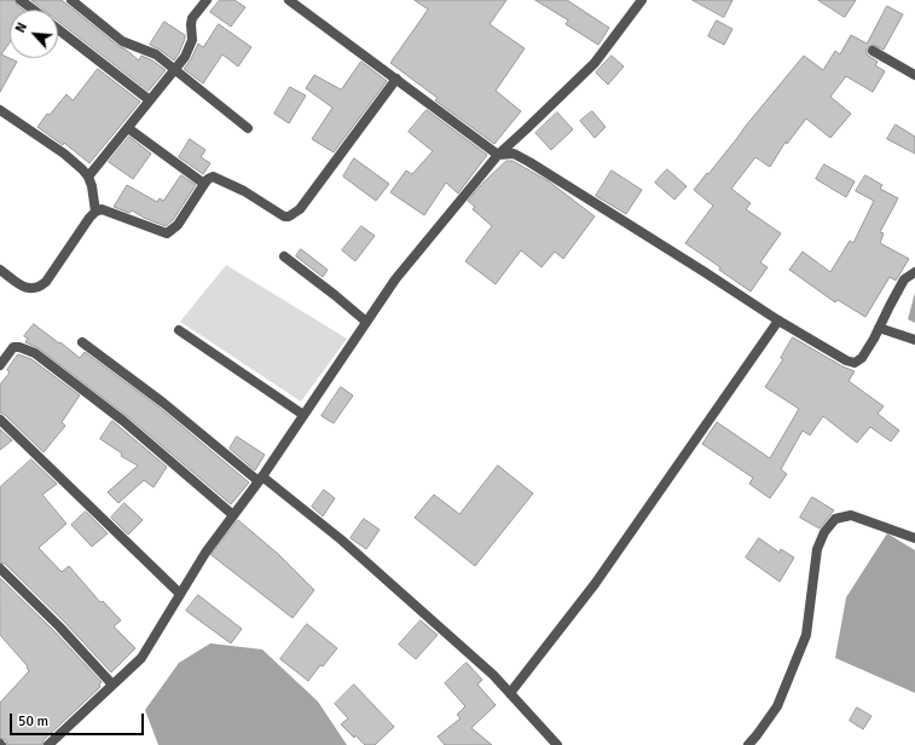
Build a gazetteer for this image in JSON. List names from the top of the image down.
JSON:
{
  "scale_bar": "50 m",
  "north": "top left"
}
